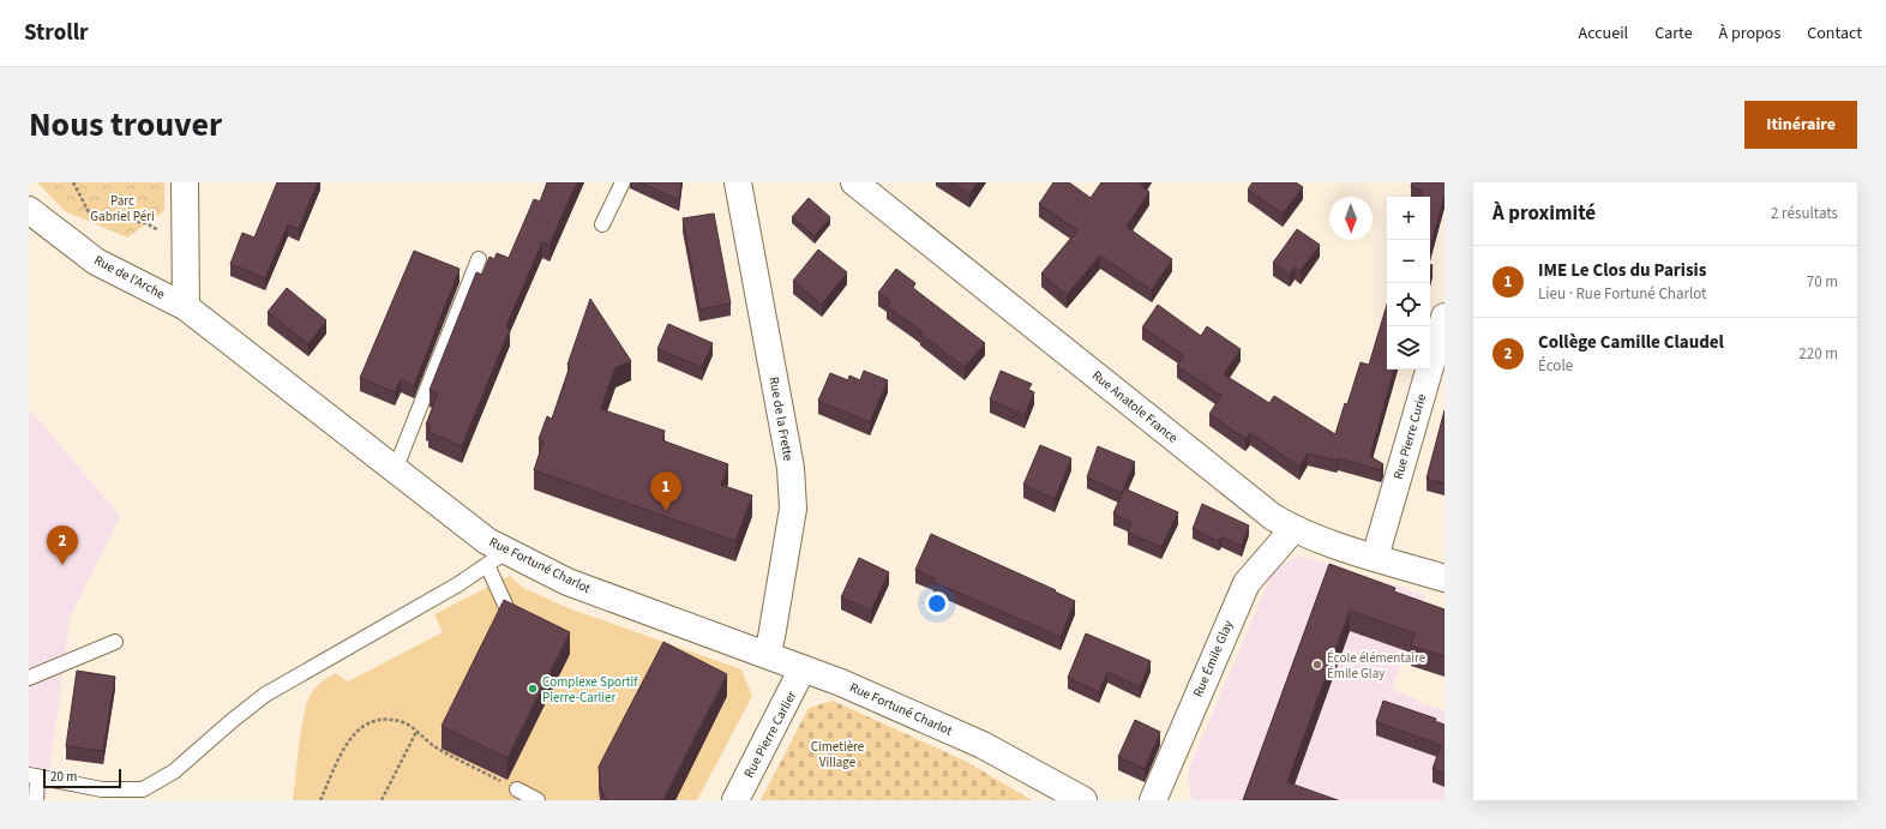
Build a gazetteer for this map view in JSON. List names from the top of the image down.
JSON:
{
  "streets": {
    "street": [
      "Rue de l'Arche",
      "Rue Anatole France",
      "Rue de la Frette",
      "Rue Pierre Curie",
      "Rue Fortuné Charlot",
      "Rue Émile Glay",
      "Rue Pierre Carlier"
    ]
  },
  "crossings": [
    ["Rue de l'Arche", "Rue Fortuné Charlot"],
    ["Rue Anatole France", "Rue Pierre Curie"],
    ["Rue Anatole France", "Rue Émile Glay"],
    ["Rue de la Frette", "Rue Fortuné Charlot"],
    ["Rue Fortuné Charlot", "Rue Pierre Carlier"]
  ],
  "parks": ["Parc Gabriel Péri", "Cimetière Village"],
  "places": ["École élémentaire Émile Glay", "Complexe Sportif Pierre-Carlier"],
  "scale_bar": "20 m",
  "north": "bottom",
  "page": {
    "header": "Strollr",
    "nav": [
      "Accueil",
      "Carte",
      "À propos",
      "Contact"
    ],
    "title": "Nous trouver",
    "buttons": "Itinéraire",
    "heading": ["À proximité", "2 résultats"],
    "map_buttons": ["+", "−"],
    "list": [
      {
        "mark": "1",
        "name": "IME Le Clos du Parisis",
        "note": "Lieu · Rue Fortuné Charlot",
        "value": "70 m"
      },
      {
        "mark": "2",
        "name": "Collège Camille Claudel",
        "note": "École",
        "value": "220 m"
      }
    ],
    "pins": ["1", "2"],
    "scale": "20 m"
  }
}
